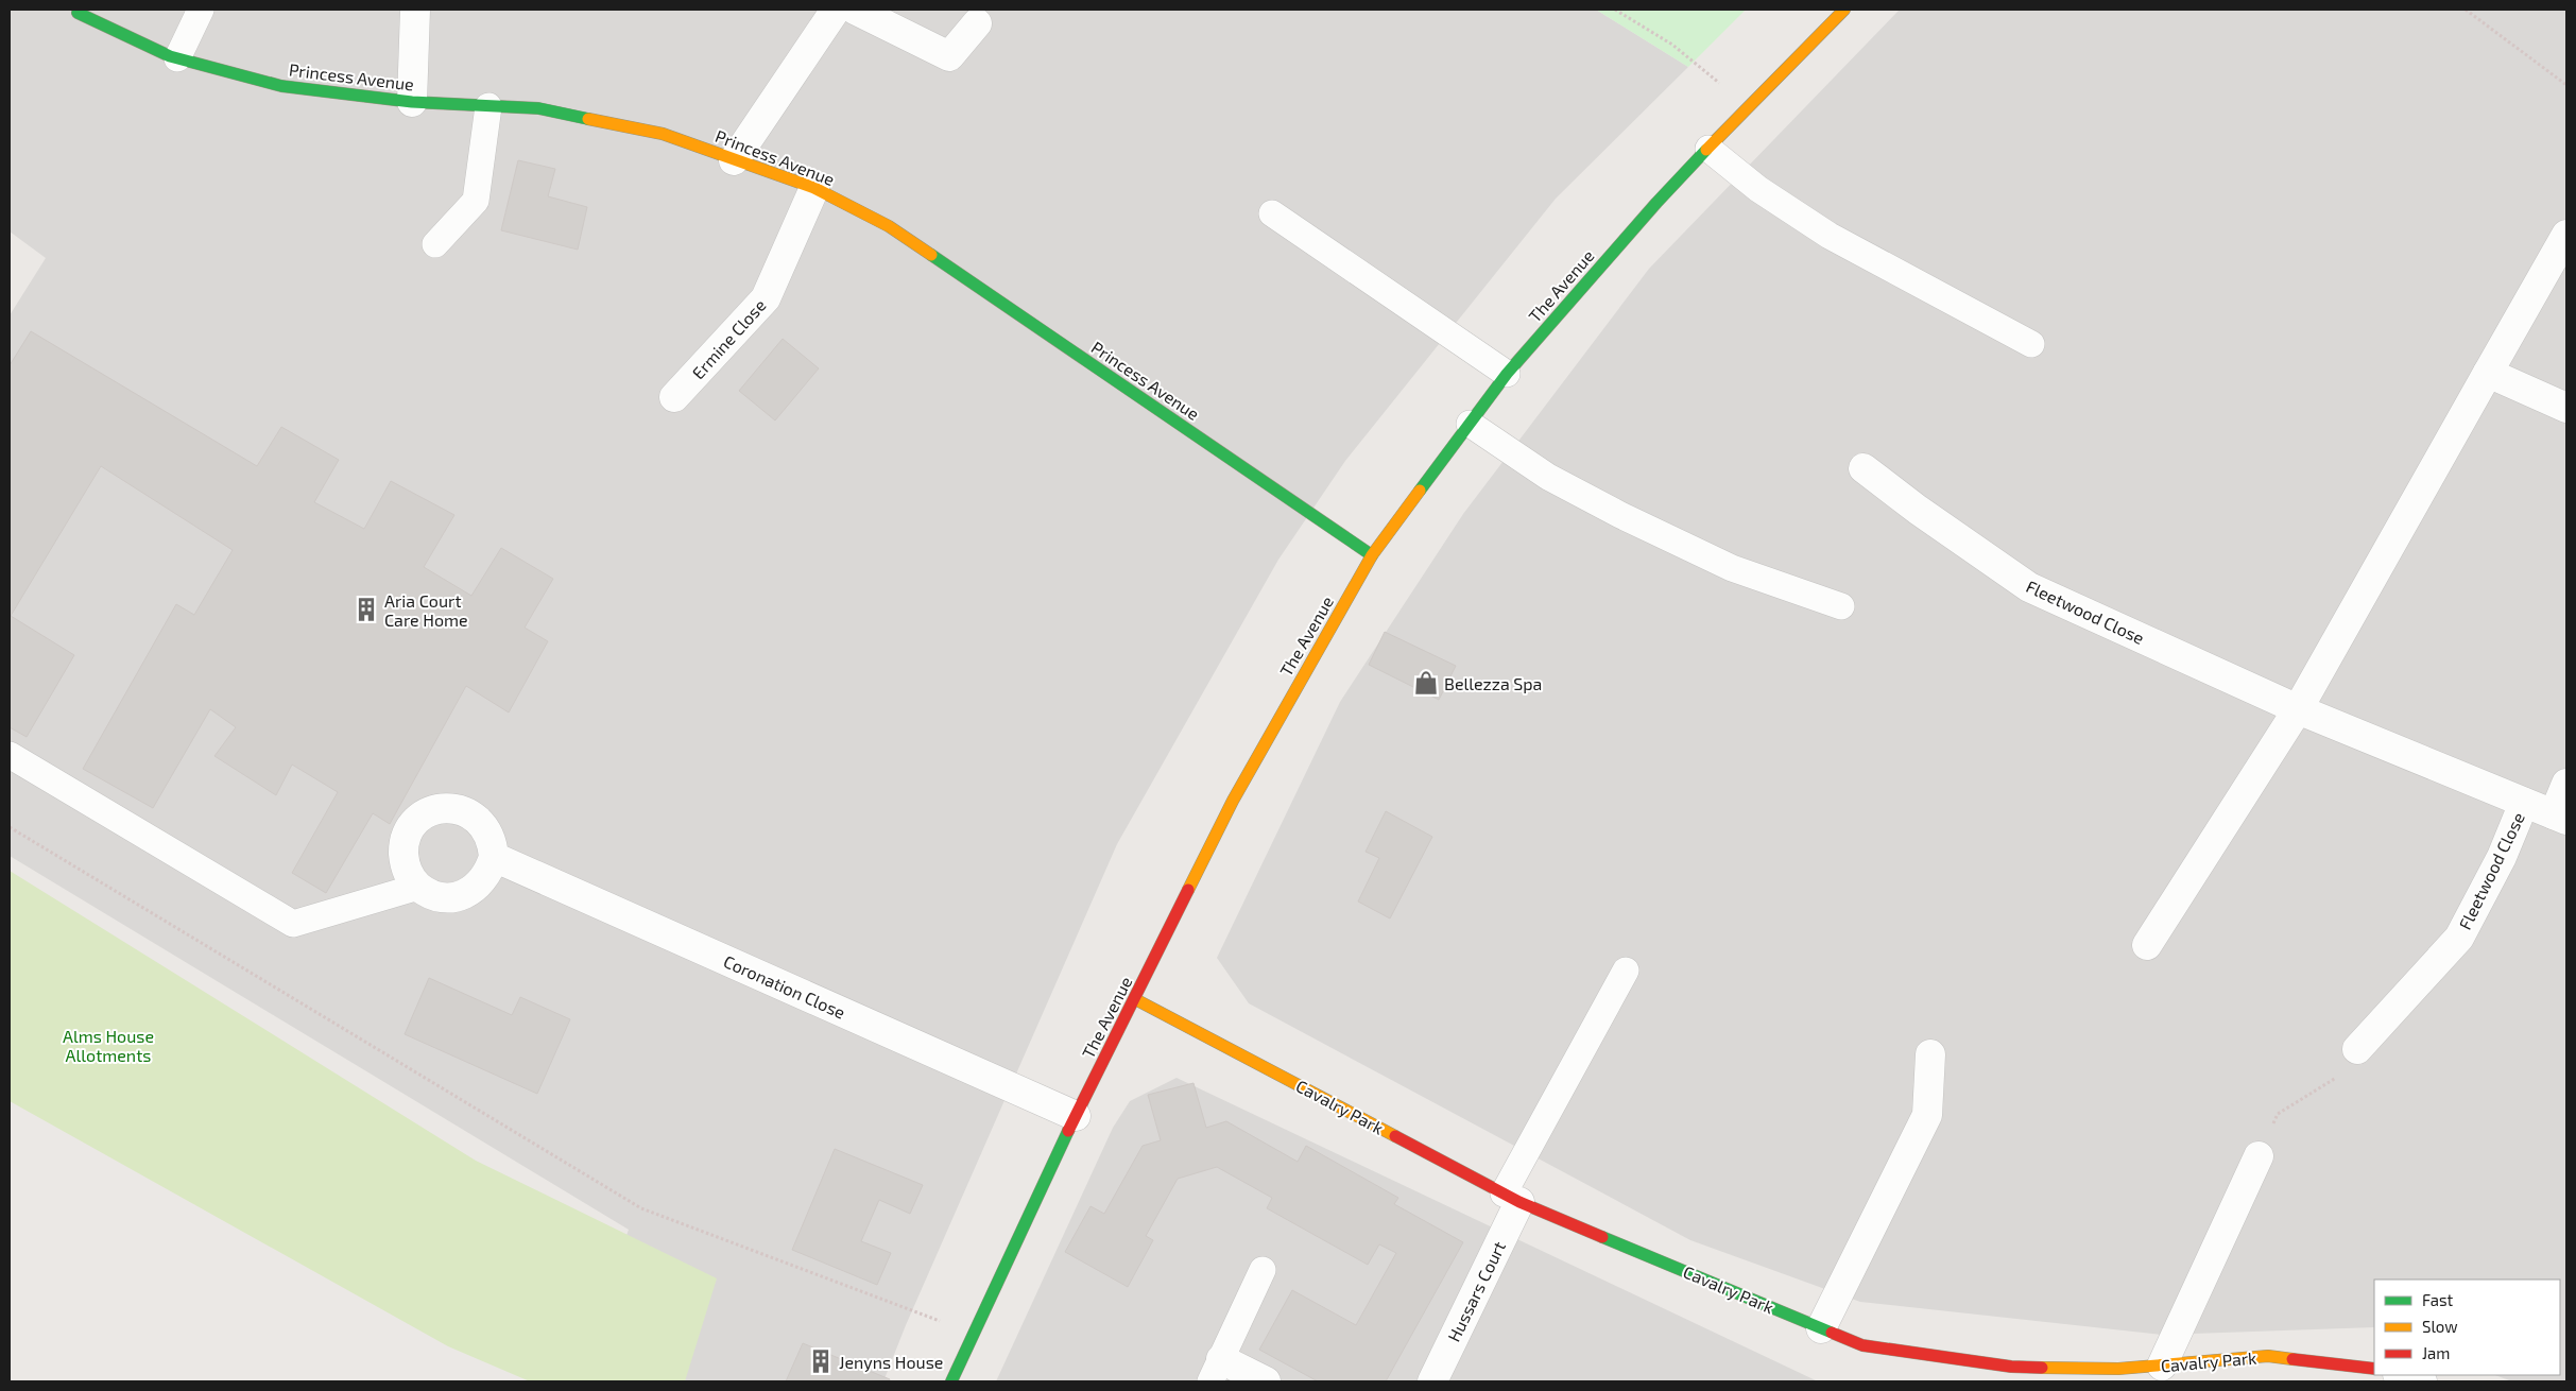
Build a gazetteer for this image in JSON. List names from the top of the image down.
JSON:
{
  "streets": {
    "street": [
      "Princess Avenue",
      "The Avenue",
      "Ermine Close",
      "Fleetwood Close",
      "Coronation Close",
      "Cavalry Park",
      "Hussars Court"
    ]
  },
  "crossings": [
    ["Princess Avenue", "The Avenue"],
    ["Princess Avenue", "Ermine Close"],
    ["The Avenue", "Coronation Close"],
    ["The Avenue", "Cavalry Park"],
    ["Cavalry Park", "Hussars Court"]
  ],
  "parks": ["Alms House Allotments"],
  "places": {
    "building": ["Aria Court Care Home", "Jenyns House"],
    "shop": ["Bellezza Spa"]
  },
  "legend": ["Fast", "Slow", "Jam"]
}
